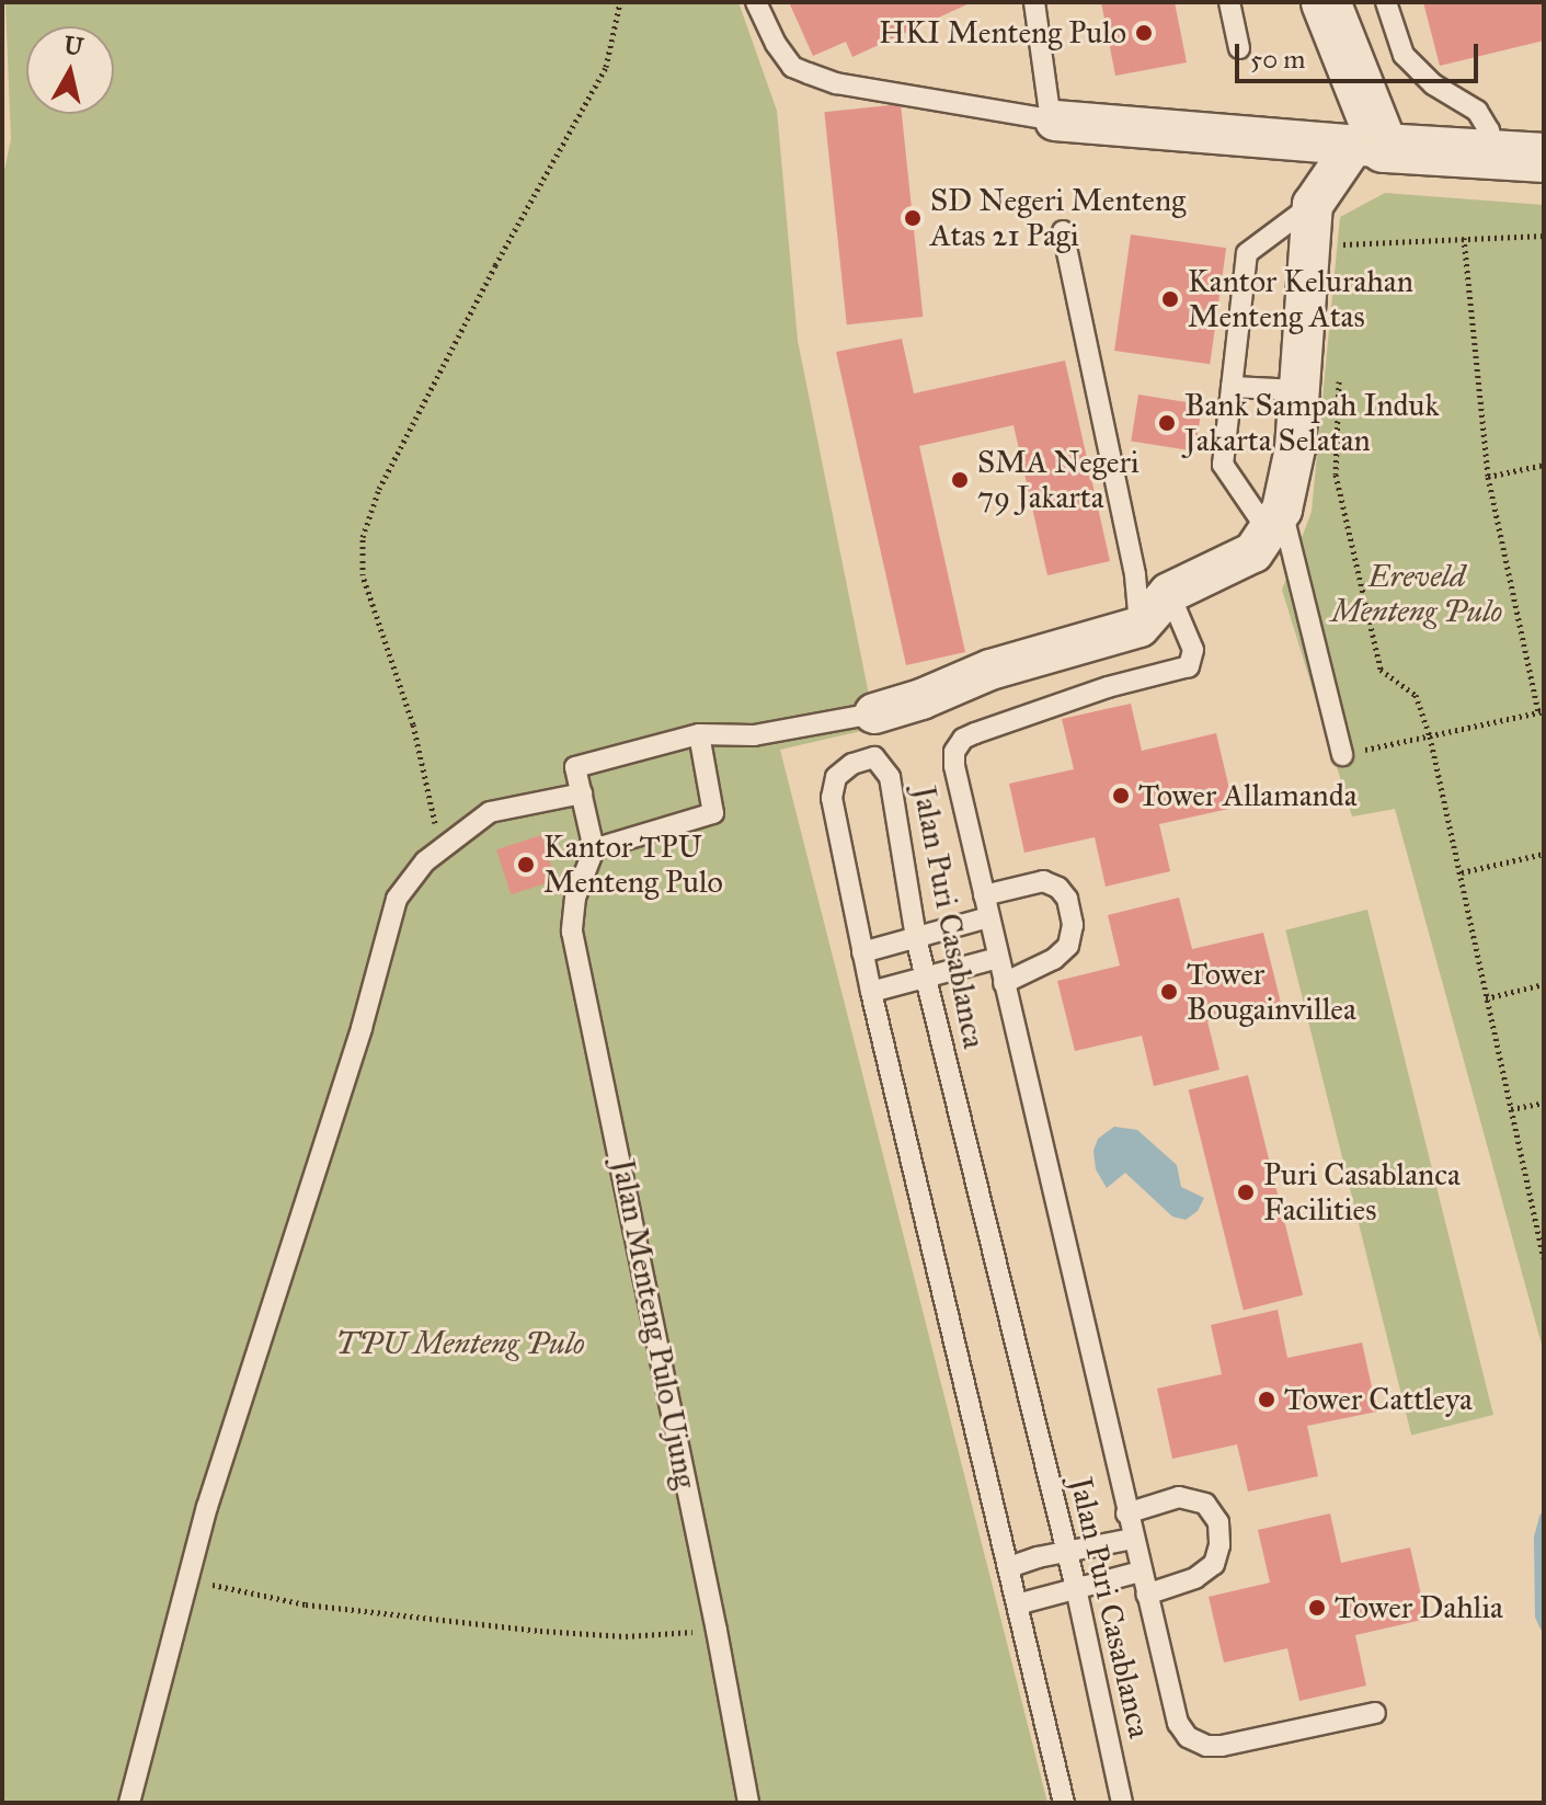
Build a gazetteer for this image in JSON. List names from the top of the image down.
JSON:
{
  "streets": {
    "lane": ["Jalan Puri Casablanca", "Jalan Menteng Pulo Ujung"]
  },
  "parks": ["Ereveld Menteng Pulo", "TPU Menteng Pulo"],
  "places": [
    "HKI Menteng Pulo",
    "SD Negeri Menteng Atas 21 Pagi",
    "Kantor Kelurahan Menteng Atas",
    "Bank Sampah Induk Jakarta Selatan",
    "SMA Negeri 79 Jakarta",
    "Tower Allamanda",
    "Kantor TPU Menteng Pulo",
    "Tower Bougainvillea",
    "Puri Casablanca Facilities",
    "Tower Cattleya",
    "Tower Dahlia"
  ],
  "scale_bar": "50 m",
  "north": "top"
}
